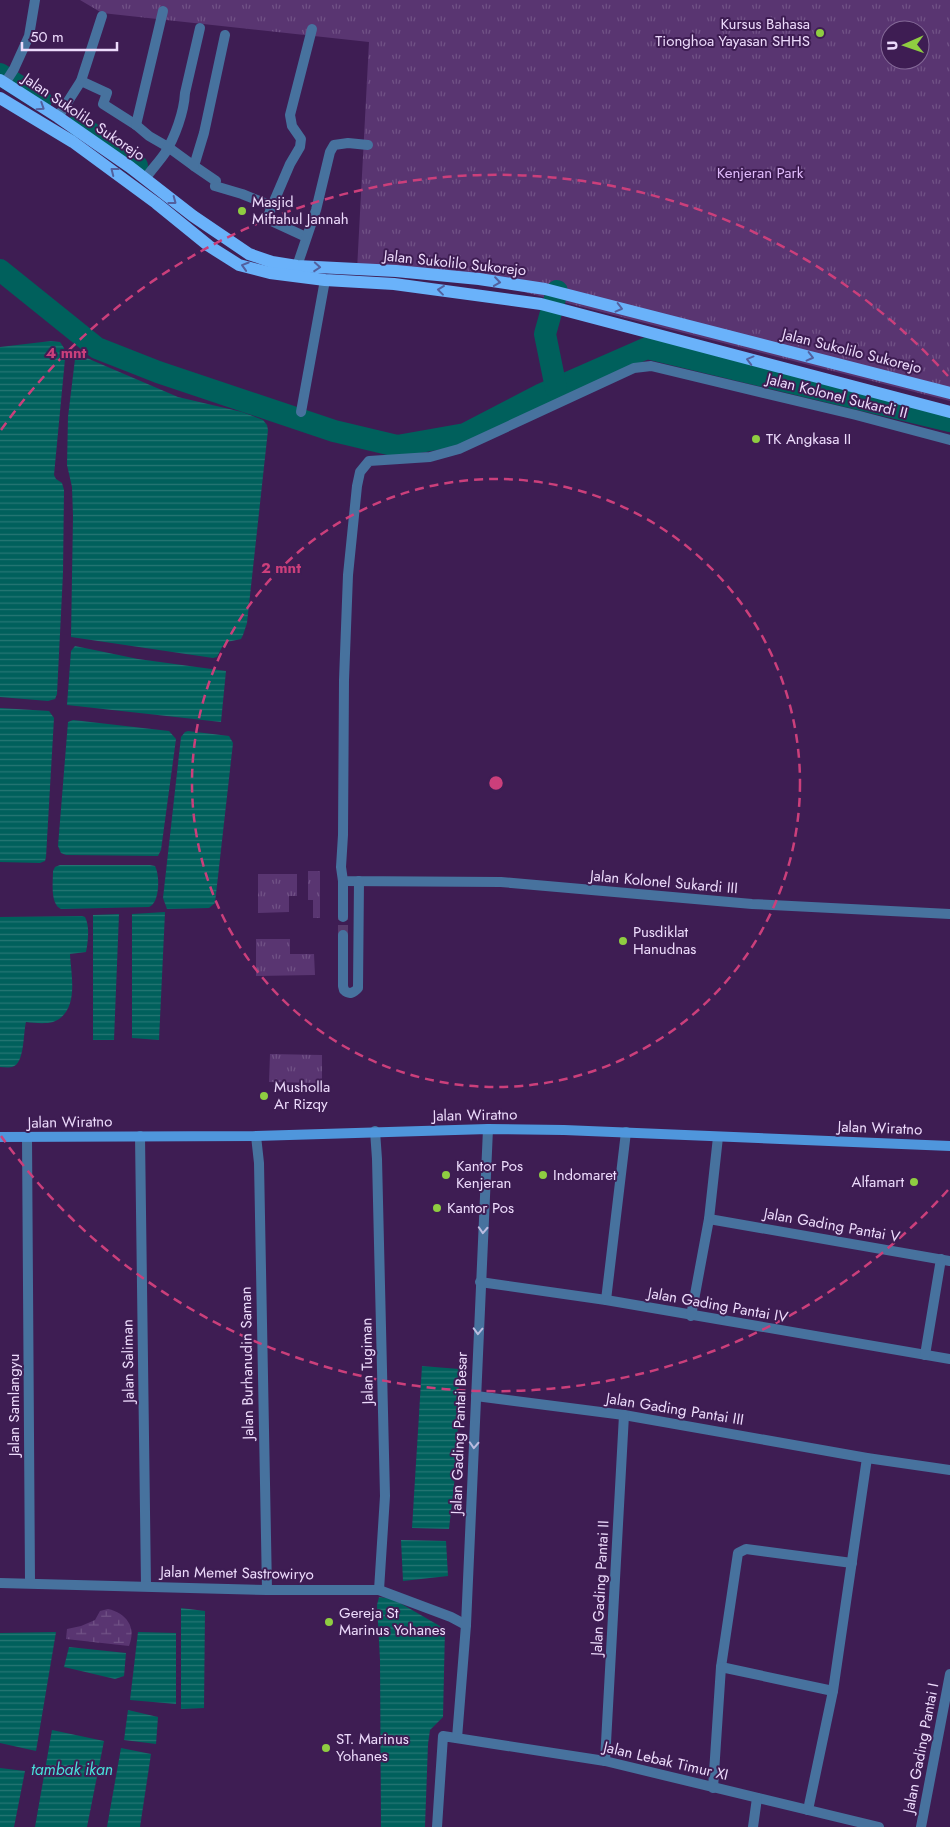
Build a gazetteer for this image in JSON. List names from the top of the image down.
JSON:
{
  "streets": {
    "main road": ["Jalan Sukolilo Sukorejo", "Jalan Wiratno"],
    "street": [
      "Jalan Kolonel Sukardi II",
      "Jalan Kolonel Sukardi III",
      "Jalan Gading Pantai V",
      "Jalan Gading Pantai IV",
      "Jalan Saliman",
      "Jalan Tugiman",
      "Jalan Burhanudin Saman",
      "Jalan Samlangyu",
      "Jalan Gading Pantai III",
      "Jalan Gading Pantai Besar",
      "Jalan Memet Sastrowiryo",
      "Jalan Gading Pantai II",
      "Jalan Gading Pantai I",
      "Jalan Lebak Timur XI"
    ]
  },
  "crossings": [
    ["Jalan Kolonel Sukardi II", "Jalan Kolonel Sukardi III"],
    ["Jalan Wiratno", "Jalan Saliman"],
    ["Jalan Wiratno", "Jalan Tugiman"],
    ["Jalan Wiratno", "Jalan Burhanudin Saman"],
    ["Jalan Wiratno", "Jalan Samlangyu"],
    ["Jalan Wiratno", "Jalan Gading Pantai Besar"],
    ["Jalan Gading Pantai IV", "Jalan Gading Pantai Besar"],
    ["Jalan Saliman", "Jalan Memet Sastrowiryo"],
    ["Jalan Tugiman", "Jalan Memet Sastrowiryo"],
    ["Jalan Burhanudin Saman", "Jalan Memet Sastrowiryo"],
    ["Jalan Samlangyu", "Jalan Memet Sastrowiryo"],
    ["Jalan Gading Pantai III", "Jalan Gading Pantai Besar"],
    ["Jalan Gading Pantai III", "Jalan Gading Pantai II"],
    ["Jalan Gading Pantai Besar", "Jalan Memet Sastrowiryo"],
    ["Jalan Gading Pantai Besar", "Jalan Lebak Timur XI"],
    ["Jalan Gading Pantai II", "Jalan Lebak Timur XI"]
  ],
  "one_way": ["Jalan Gading Pantai Besar"],
  "water": ["tambak ikan"],
  "parks": ["Kenjeran Park"],
  "places": [
    "Kursus Bahasa Tionghoa Yayasan SHHS",
    "Masjid Miftahul Jannah",
    "TK Angkasa II",
    "Pusdiklat Hanudnas",
    "Musholla Ar Rizqy",
    "Kantor Pos Kenjeran",
    "Indomaret",
    "Alfamart",
    "Kantor Pos",
    "Gereja St Marinus Yohanes",
    "ST. Marinus Yohanes"
  ],
  "scale_bar": "50 m",
  "north": "left",
  "rings": ["4 mnt", "2 mnt"]
}
